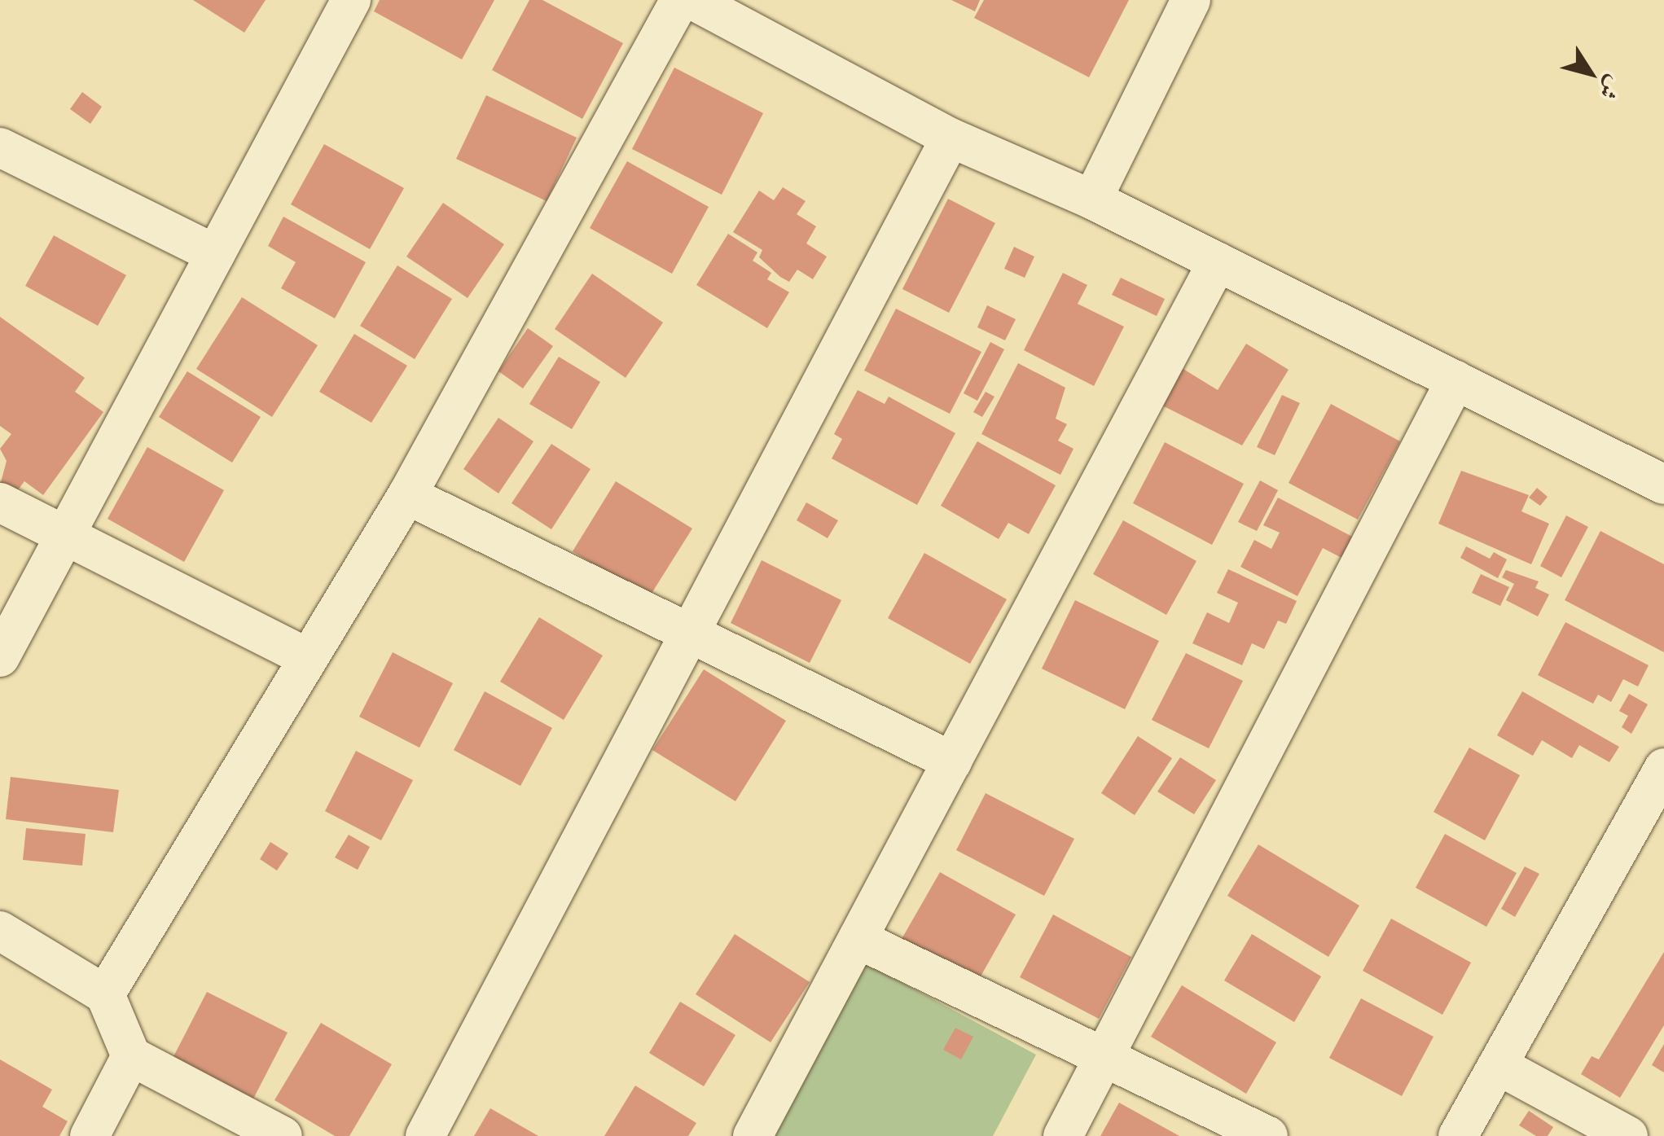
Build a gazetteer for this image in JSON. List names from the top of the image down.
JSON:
{
  "north": "bottom right"
}
